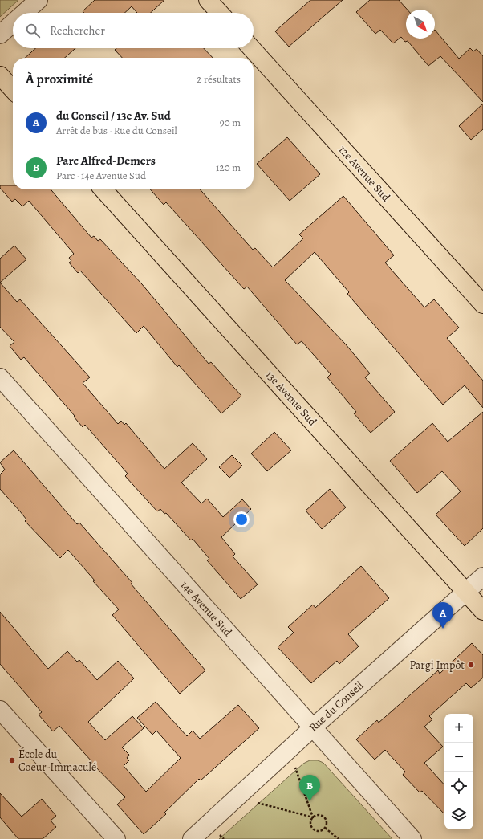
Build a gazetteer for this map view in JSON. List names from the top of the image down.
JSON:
{
  "streets": {
    "main road": ["12e Avenue Sud", "13e Avenue Sud"],
    "street": ["14e Avenue Sud", "Rue du Conseil"]
  },
  "crossings": [
    ["13e Avenue Sud", "Rue du Conseil"],
    ["14e Avenue Sud", "Rue du Conseil"]
  ],
  "places": ["Pargi Impôt", "École du Coeur-Immaculé"],
  "north": "bottom right",
  "page": {
    "search": "Rechercher",
    "heading": ["À proximité", "2 résultats"],
    "list": [
      {
        "mark": "A",
        "name": "du Conseil / 13e Av. Sud",
        "note": "Arrêt de bus · Rue du Conseil",
        "value": "90 m"
      },
      {
        "mark": "B",
        "name": "Parc Alfred-Demers",
        "note": "Parc · 14e Avenue Sud",
        "value": "120 m"
      }
    ],
    "pins": ["A", "B"],
    "map_buttons": ["+", "−"]
  }
}
